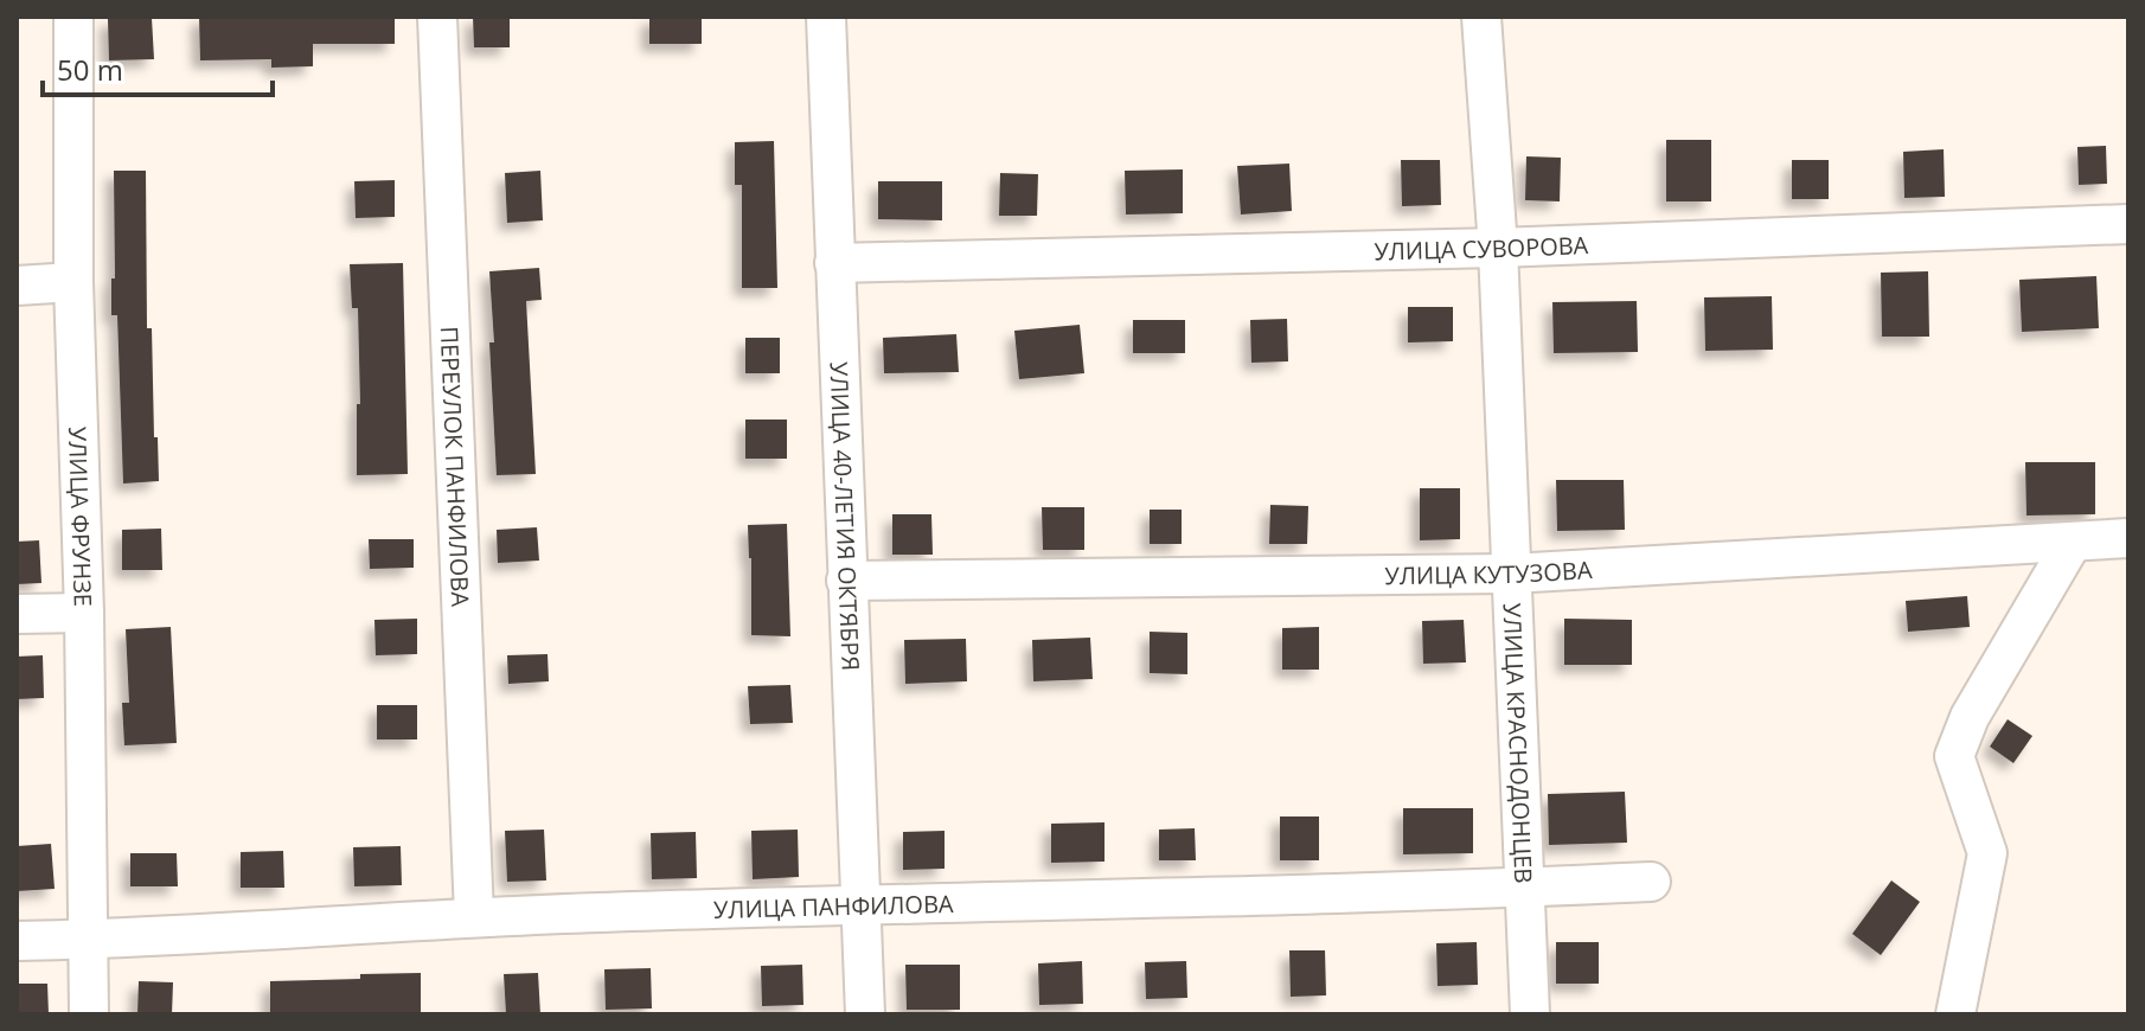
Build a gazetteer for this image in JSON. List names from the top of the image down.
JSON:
{
  "streets": {
    "street": [
      "УЛИЦА СУВОРОВА",
      "ПЕРЕУЛОК ПАНФИЛОВА",
      "УЛИЦА ФРУНЗЕ",
      "УЛИЦА 40-ЛЕТИЯ ОКТЯБРЯ",
      "УЛИЦА КУТУЗОВА",
      "УЛИЦА КРАСНОДОНЦЕВ",
      "УЛИЦА ПАНФИЛОВА"
    ]
  },
  "crossings": [
    ["УЛИЦА СУВОРОВА", "УЛИЦА 40-ЛЕТИЯ ОКТЯБРЯ"],
    ["УЛИЦА СУВОРОВА", "УЛИЦА КРАСНОДОНЦЕВ"],
    ["ПЕРЕУЛОК ПАНФИЛОВА", "УЛИЦА ПАНФИЛОВА"],
    ["УЛИЦА ФРУНЗЕ", "УЛИЦА ПАНФИЛОВА"],
    ["УЛИЦА 40-ЛЕТИЯ ОКТЯБРЯ", "УЛИЦА КУТУЗОВА"],
    ["УЛИЦА 40-ЛЕТИЯ ОКТЯБРЯ", "УЛИЦА ПАНФИЛОВА"],
    ["УЛИЦА КУТУЗОВА", "УЛИЦА КРАСНОДОНЦЕВ"],
    ["УЛИЦА КРАСНОДОНЦЕВ", "УЛИЦА ПАНФИЛОВА"]
  ],
  "scale_bar": "50 m"
}
